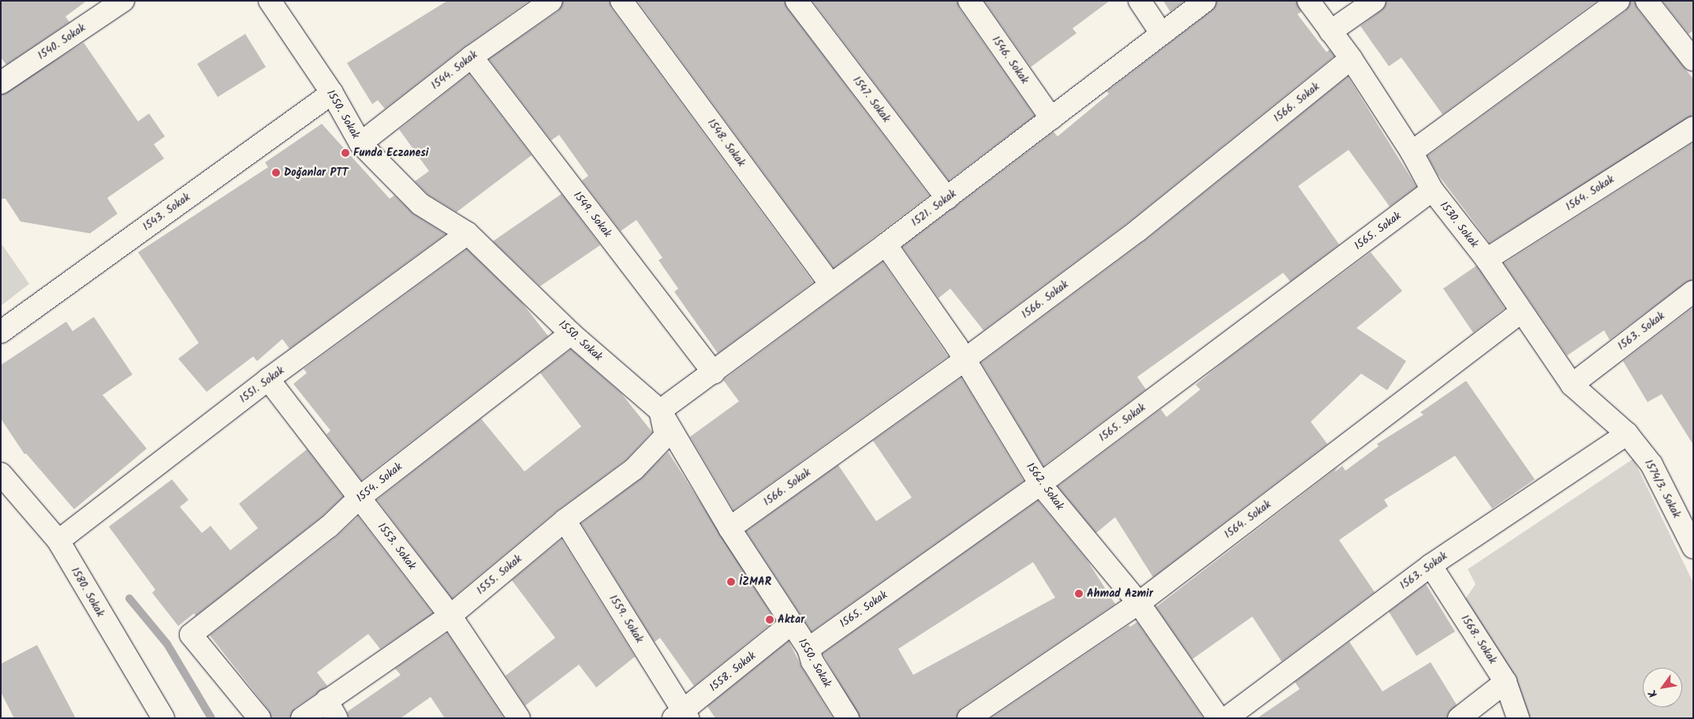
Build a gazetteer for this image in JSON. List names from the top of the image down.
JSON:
{
  "streets": {
    "street": [
      "1540. Sokak",
      "1546. Sokak",
      "1544. Sokak",
      "1547. Sokak",
      "1566. Sokak",
      "1550. Sokak",
      "1548. Sokak",
      "1564. Sokak",
      "1521. Sokak",
      "1543. Sokak",
      "1549. Sokak",
      "1530. Sokak",
      "1565. Sokak",
      "1563. Sokak",
      "1551. Sokak",
      "1554. Sokak",
      "1562. Sokak",
      "1574/3. Sokak",
      "1553. Sokak",
      "1555. Sokak",
      "1580. Sokak",
      "1559. Sokak",
      "1568. Sokak",
      "1558. Sokak"
    ]
  },
  "crossings": [
    ["1546. Sokak", "1521. Sokak"],
    ["1544. Sokak", "1550. Sokak"],
    ["1544. Sokak", "1549. Sokak"],
    ["1547. Sokak", "1521. Sokak"],
    ["1566. Sokak", "1550. Sokak"],
    ["1566. Sokak", "1530. Sokak"],
    ["1566. Sokak", "1562. Sokak"],
    ["1550. Sokak", "1521. Sokak"],
    ["1550. Sokak", "1543. Sokak"],
    ["1550. Sokak", "1565. Sokak"],
    ["1550. Sokak", "1551. Sokak"],
    ["1550. Sokak", "1554. Sokak"],
    ["1550. Sokak", "1555. Sokak"],
    ["1550. Sokak", "1558. Sokak"],
    ["1548. Sokak", "1521. Sokak"],
    ["1564. Sokak", "1530. Sokak"],
    ["1564. Sokak", "1562. Sokak"],
    ["1521. Sokak", "1549. Sokak"],
    ["1521. Sokak", "1562. Sokak"],
    ["1521. Sokak", "1555. Sokak"],
    ["1530. Sokak", "1565. Sokak"],
    ["1530. Sokak", "1563. Sokak"],
    ["1530. Sokak", "1574/3. Sokak"],
    ["1565. Sokak", "1562. Sokak"],
    ["1563. Sokak", "1574/3. Sokak"],
    ["1563. Sokak", "1568. Sokak"],
    ["1551. Sokak", "1553. Sokak"],
    ["1551. Sokak", "1580. Sokak"],
    ["1554. Sokak", "1553. Sokak"],
    ["1553. Sokak", "1555. Sokak"],
    ["1555. Sokak", "1559. Sokak"],
    ["1559. Sokak", "1558. Sokak"]
  ],
  "places": [
    "Funda Eczanesi",
    "Doğanlar PTT",
    "İZMAR",
    "Ahmad Azmir",
    "Aktar"
  ],
  "north": "bottom left"
}
